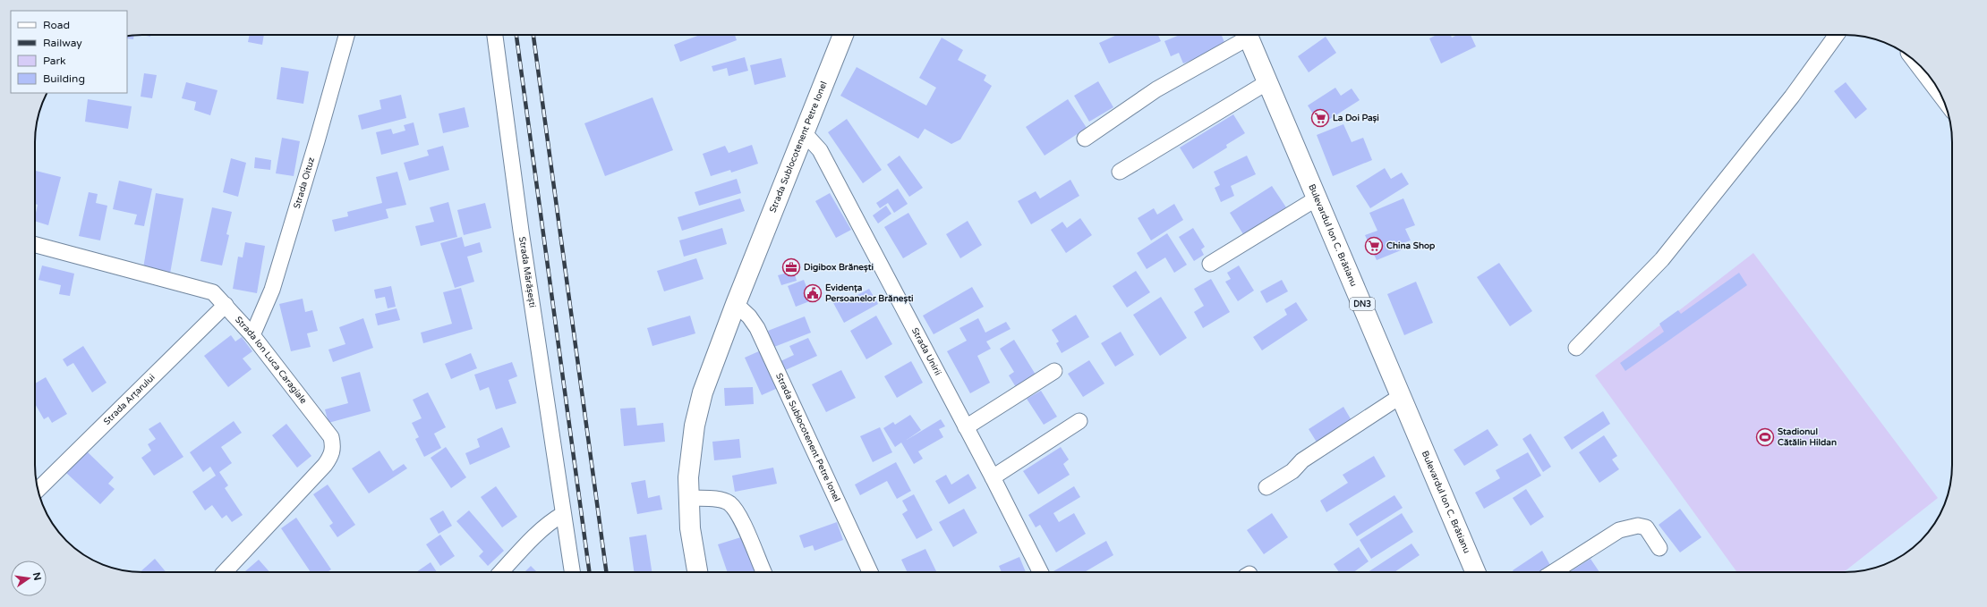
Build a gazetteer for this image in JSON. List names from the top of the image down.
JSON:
{
  "streets": {
    "main road": ["Strada Sublocotenent Petre Ionel", "Bulevardul Ion C. Brătianu", "DN3"],
    "street": [
      "Strada Oituz",
      "Strada Mărășești",
      "Strada Unirii",
      "Strada Ion Luca Caragiale",
      "Strada Arțarului"
    ]
  },
  "crossings": [
    ["Strada Sublocotenent Petre Ionel", "Strada Unirii"],
    ["Strada Oituz", "Strada Ion Luca Caragiale"],
    ["Strada Ion Luca Caragiale", "Strada Arțarului"]
  ],
  "places": {
    "supermarket": ["La Doi Pași", "China Shop"],
    "office": ["Digibox Brănești"],
    "public building": ["Evidența Persoanelor Brănești"],
    "sports": ["Stadionul Cătălin Hildan"]
  },
  "legend": [
    "Road",
    "Railway",
    "Park",
    "Building"
  ],
  "north": "right"
}
